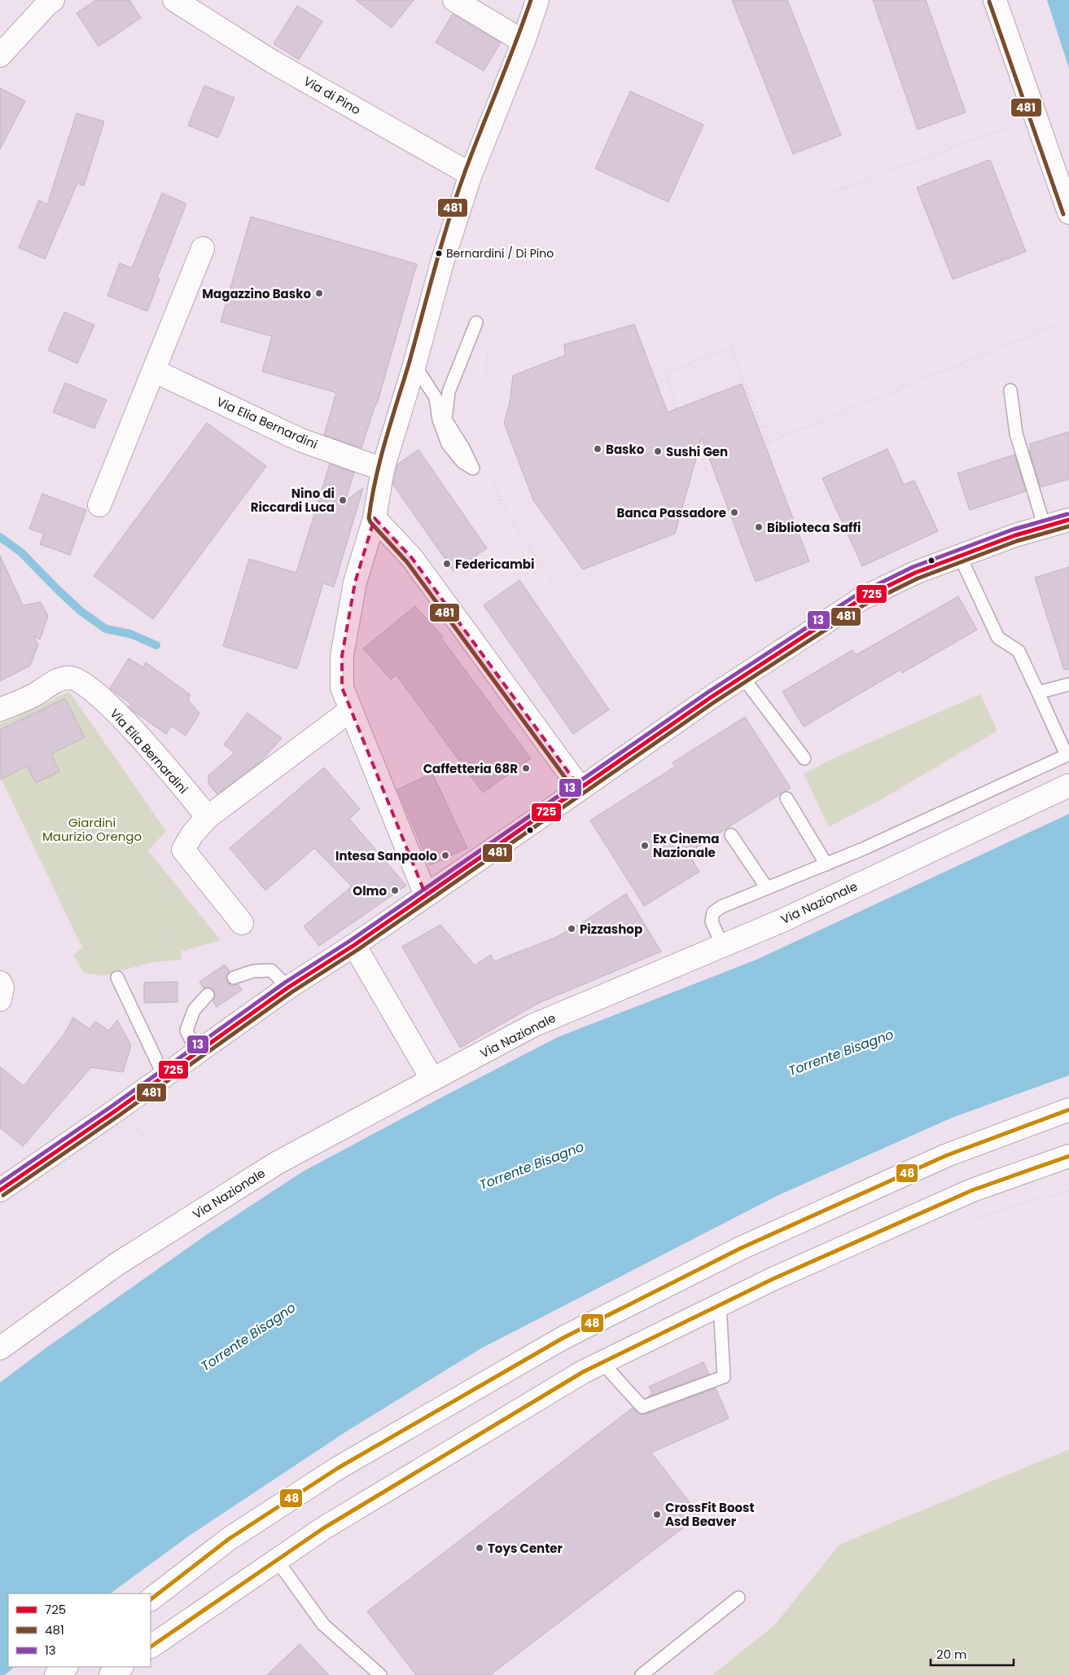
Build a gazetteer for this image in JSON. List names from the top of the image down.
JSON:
{
  "streets": {
    "main road": ["Via di Pino", "Via Elia Bernardini", "Via Nazionale"]
  },
  "water": ["Torrente Bisagno"],
  "parks": ["Giardini Maurizio Orengo"],
  "places": [
    "Bernardini / Di Pino",
    "Magazzino Basko",
    "Basko",
    "Sushi Gen",
    "Nino di Riccardi Luca",
    "Banca Passadore",
    "Biblioteca Saffi",
    "Federicambi",
    "Caffetteria 68R",
    "Ex Cinema Nazionale",
    "Intesa Sanpaolo",
    "Olmo",
    "Pizzashop",
    "CrossFit Boost Asd Beaver",
    "Toys Center"
  ],
  "lines": [
    "transit line 481",
    "transit line 13",
    "transit line 725",
    "transit line 48"
  ],
  "legend": ["725", "481", "13"],
  "scale_bar": "20 m"
}
